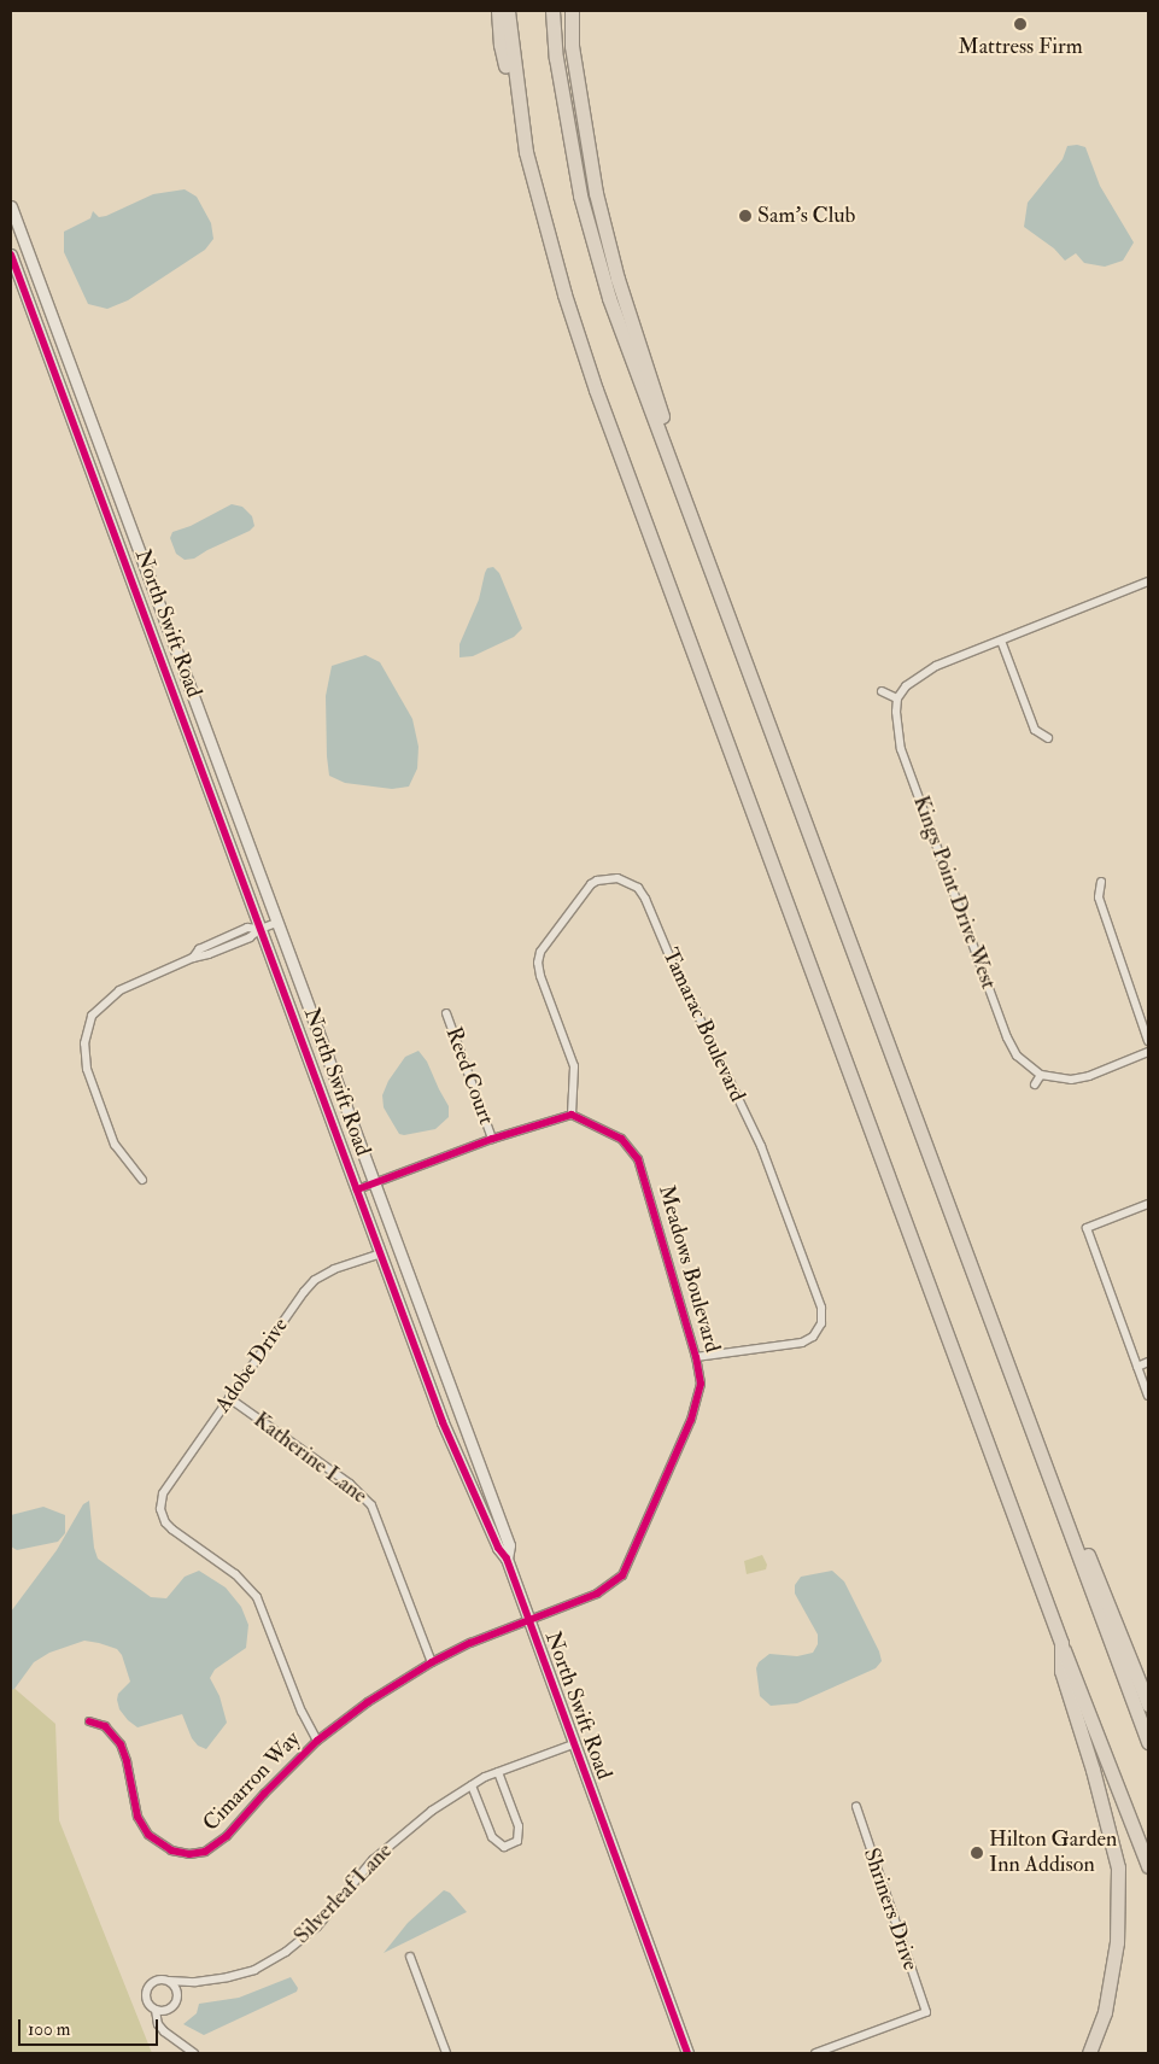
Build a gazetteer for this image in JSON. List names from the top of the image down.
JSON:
{
  "streets": {
    "street": [
      "North Swift Road",
      "Kings Point Drive West",
      "Tamarac Boulevard",
      "Reed Court",
      "Meadows Boulevard",
      "Adobe Drive",
      "Katherine Lane",
      "Cimarron Way",
      "Silverleaf Lane",
      "Shriners Drive"
    ]
  },
  "crossings": [
    ["North Swift Road", "Meadows Boulevard"],
    ["North Swift Road", "Adobe Drive"],
    ["North Swift Road", "Cimarron Way"],
    ["North Swift Road", "Silverleaf Lane"],
    ["Tamarac Boulevard", "Meadows Boulevard"],
    ["Meadows Boulevard", "Cimarron Way"],
    ["Adobe Drive", "Katherine Lane"],
    ["Adobe Drive", "Cimarron Way"],
    ["Katherine Lane", "Cimarron Way"]
  ],
  "places": ["Mattress Firm", "Sam's Club", "Hilton Garden Inn Addison"],
  "scale_bar": "100 m"
}
